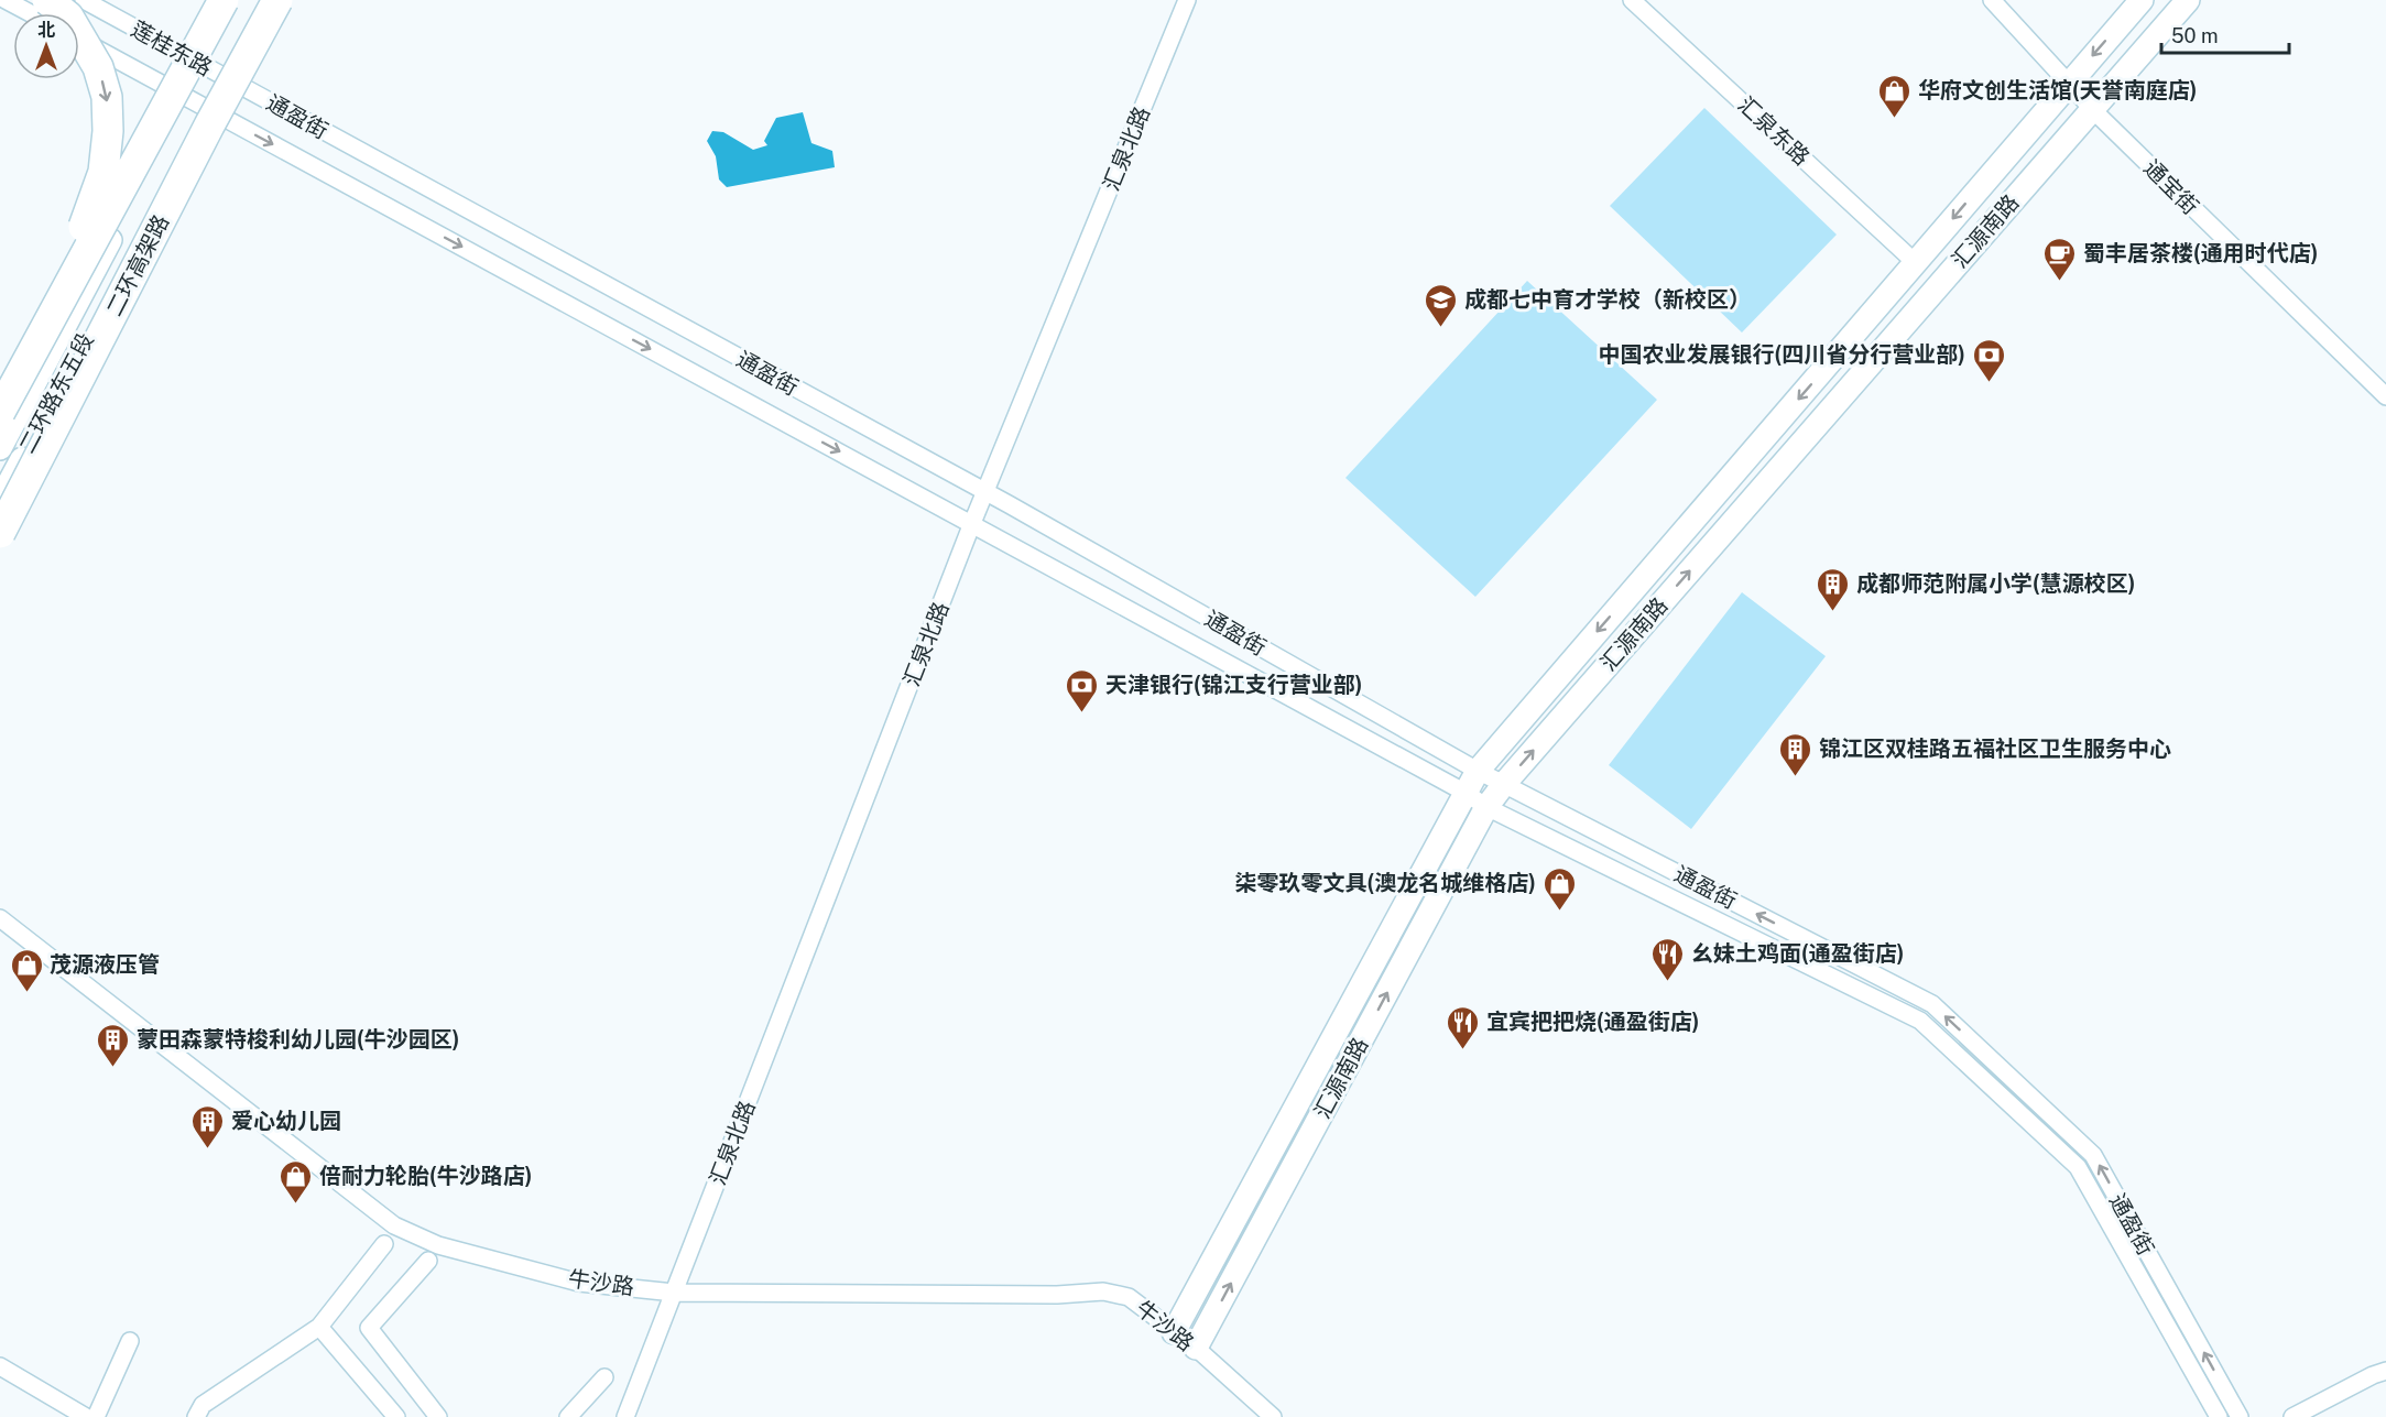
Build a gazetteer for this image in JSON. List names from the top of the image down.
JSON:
{
  "streets": {
    "highway": ["二环高架路"],
    "street": [
      "莲桂东路",
      "通盈街",
      "汇泉东路",
      "汇泉北路",
      "通宝街",
      "汇源南路",
      "二环路东五段",
      "牛沙路"
    ]
  },
  "crossings": [
    ["莲桂东路", "通盈街"],
    ["莲桂东路", "二环路东五段"],
    ["通盈街", "汇泉北路"],
    ["通盈街", "汇源南路"],
    ["通盈街", "二环路东五段"],
    ["汇泉东路", "汇源南路"],
    ["汇泉北路", "牛沙路"],
    ["通宝街", "汇源南路"],
    ["汇源南路", "牛沙路"]
  ],
  "places": {
    "shop": [
      "华府文创生活馆(天誉南庭店)",
      "柒零玖零文具(澳龙名城维格店)",
      "茂源液压管",
      "倍耐力轮胎(牛沙路店)"
    ],
    "cafe": ["蜀丰居茶楼(通用时代店)"],
    "school or university": ["成都七中育才学校（新校区）"],
    "bank": ["中国农业发展银行(四川省分行营业部)", "天津银行(锦江支行营业部)"],
    "building": [
      "成都师范附属小学(慧源校区)",
      "锦江区双桂路五福社区卫生服务中心",
      "蒙田森蒙特梭利幼儿园(牛沙园区)",
      "爱心幼儿园"
    ],
    "restaurant": ["幺妹土鸡面(通盈街店)", "宜宾把把烧(通盈街店)"]
  },
  "scale_bar": "50 m",
  "north": "top"
}
